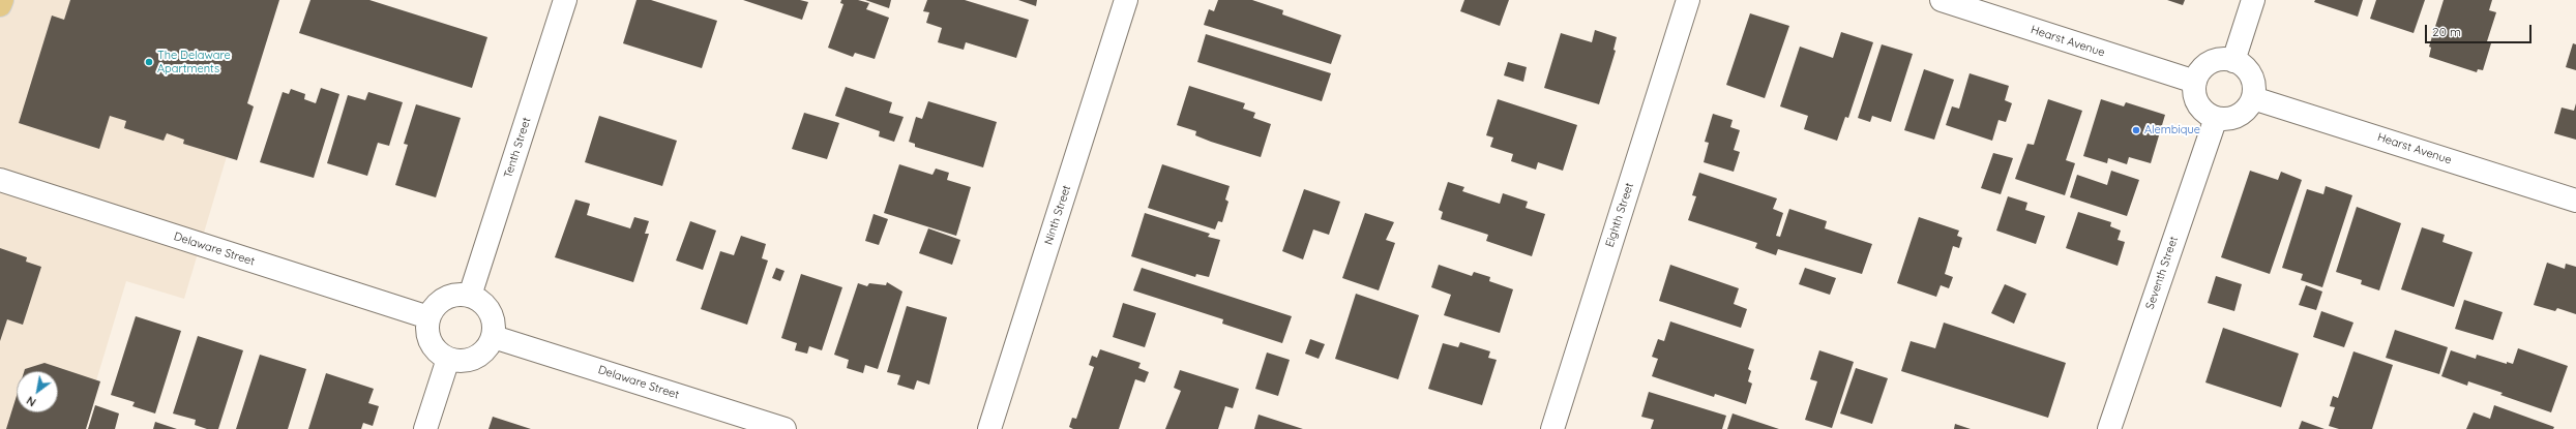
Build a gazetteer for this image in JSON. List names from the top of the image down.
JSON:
{
  "streets": {
    "street": [
      "Hearst Avenue",
      "Tenth Street",
      "Ninth Street",
      "Eighth Street",
      "Delaware Street",
      "Seventh Street"
    ]
  },
  "crossings": [
    ["Hearst Avenue", "Seventh Street"],
    ["Tenth Street", "Delaware Street"]
  ],
  "places": ["The Delaware Apartments", "Alembique"],
  "scale_bar": "20 m",
  "north": "bottom left"
}
